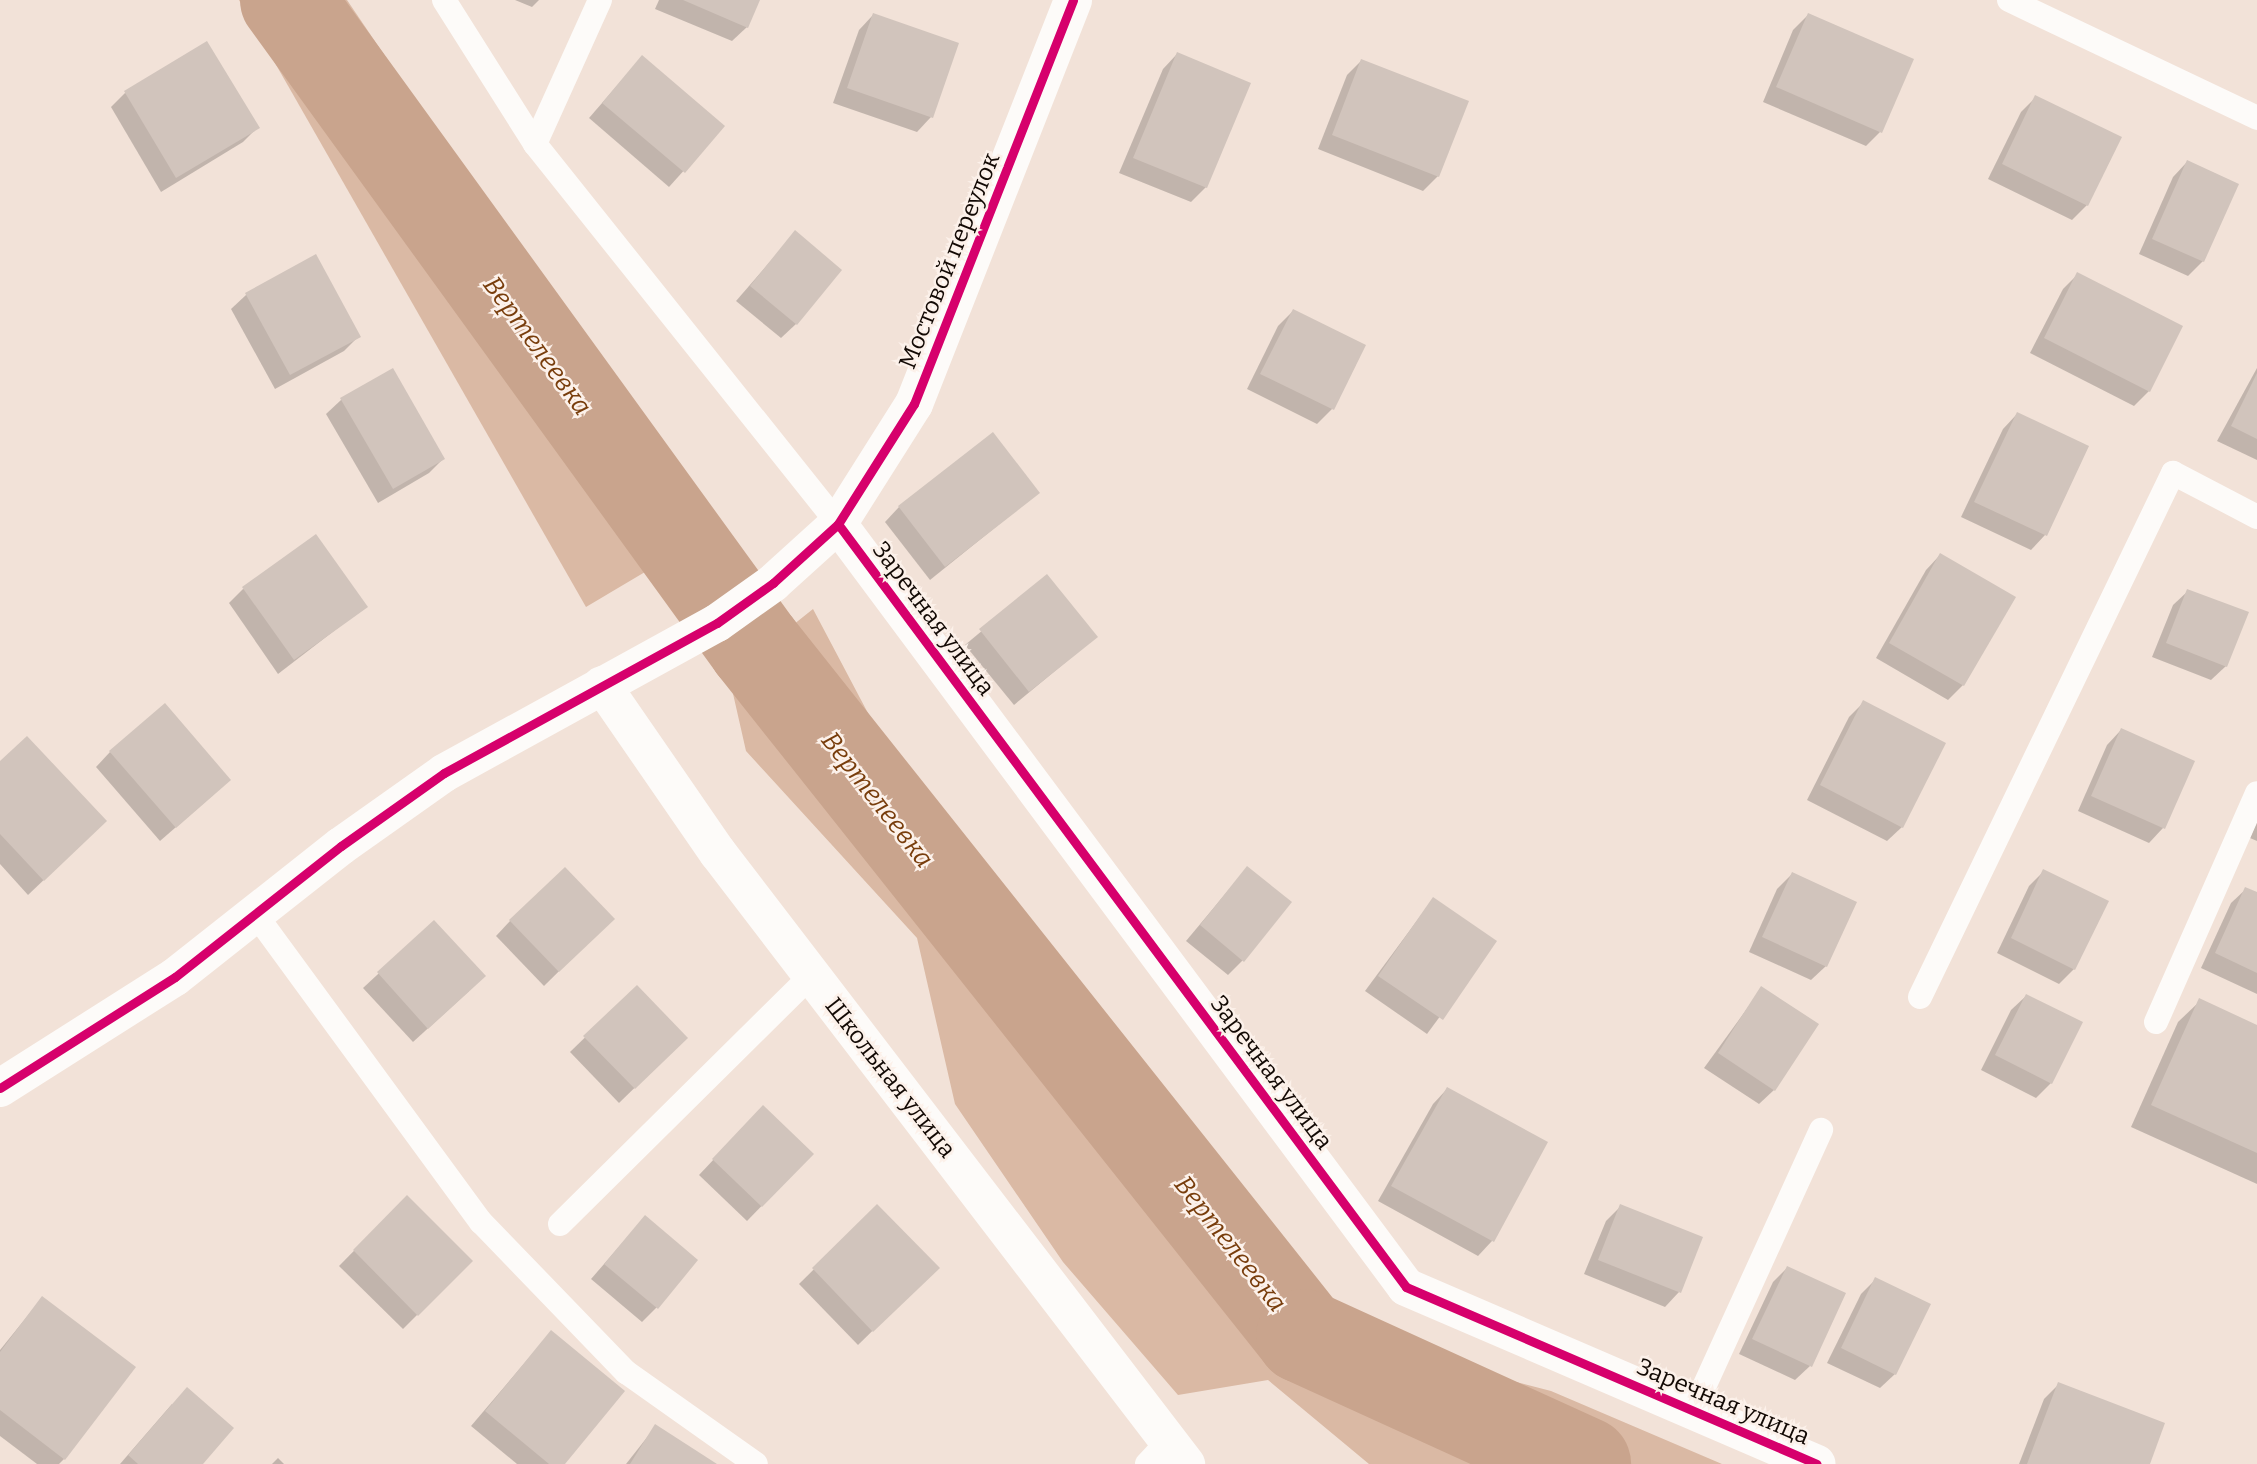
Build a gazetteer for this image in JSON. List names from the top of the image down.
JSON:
{
  "streets": {
    "street": ["Мостовой переулок", "Заречная улица", "Школьная улица"]
  },
  "crossings": [
    ["Мостовой переулок", "Заречная улица"],
    ["Мостовой переулок", "Школьная улица"]
  ],
  "water": ["Вертелеевка"]
}
